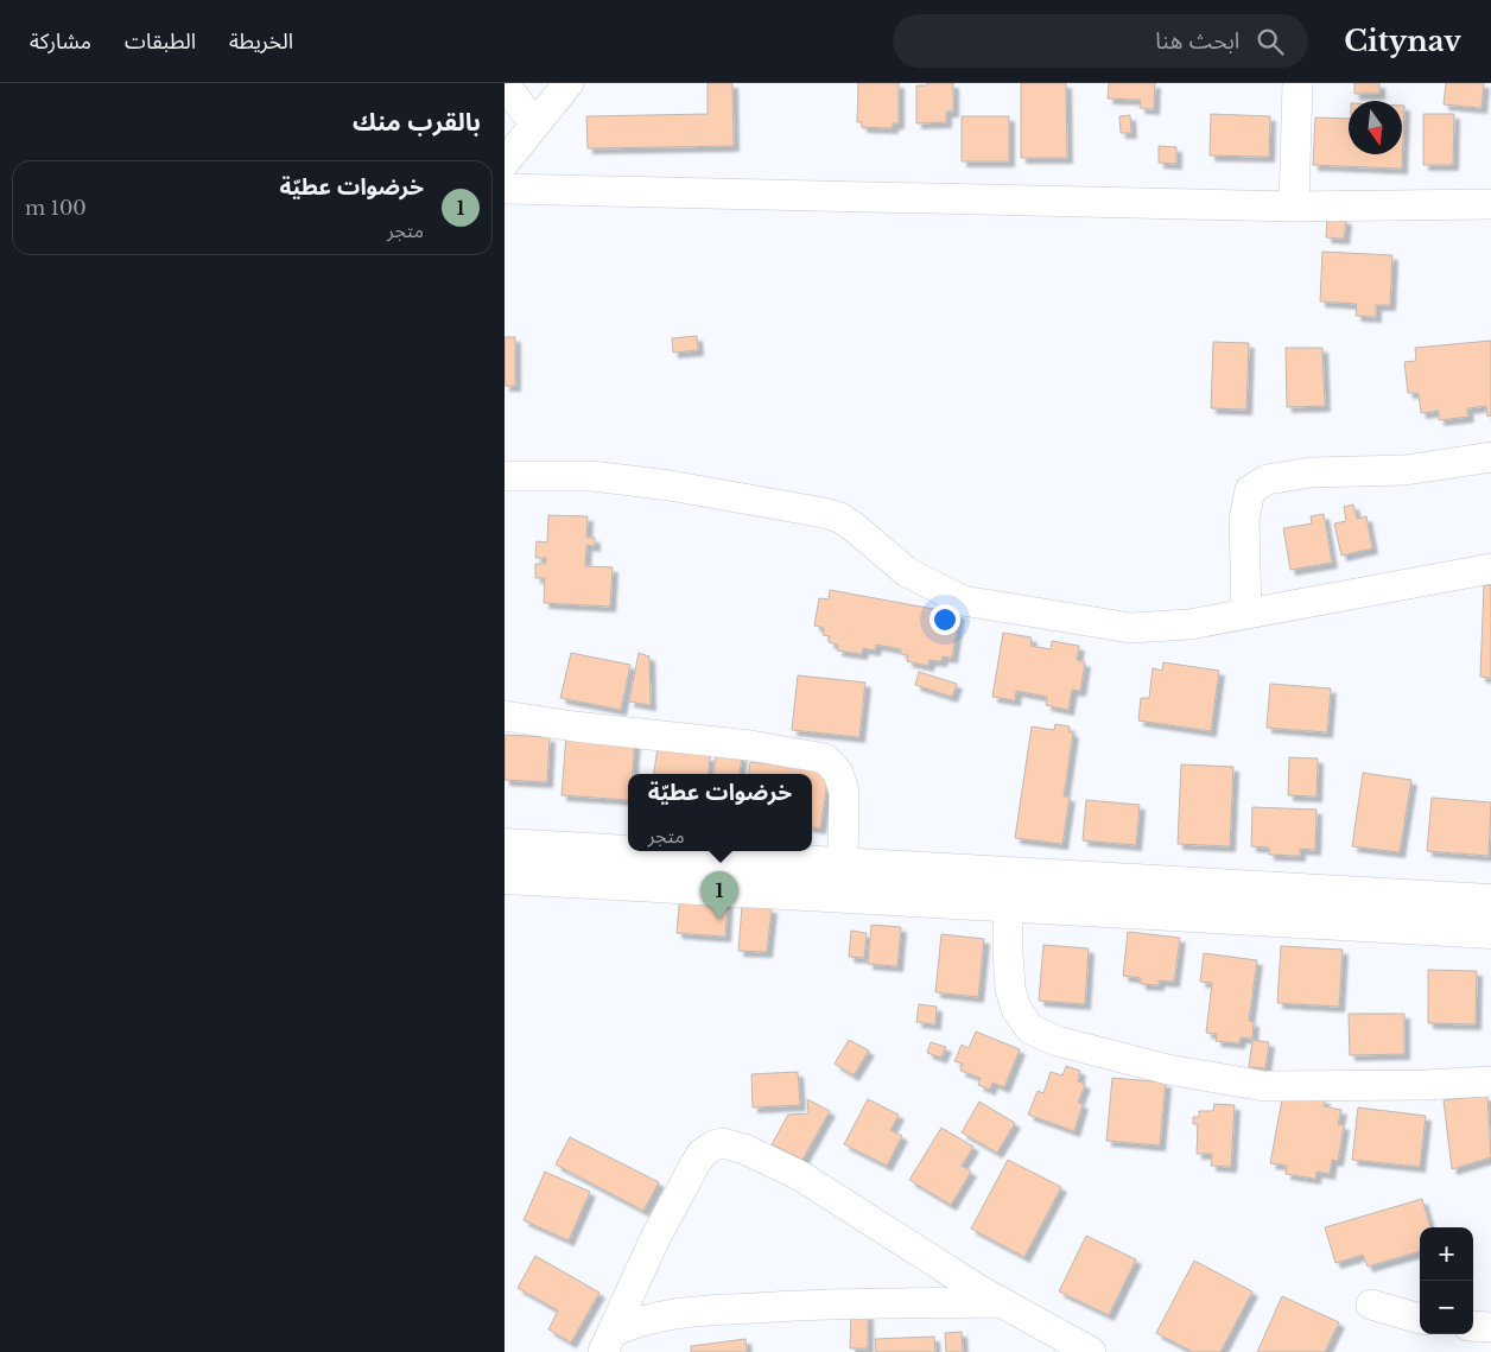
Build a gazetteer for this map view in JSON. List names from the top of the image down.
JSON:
{
  "north": "bottom",
  "page": {
    "header": "Citynav",
    "search": "ابحث هنا",
    "nav": ["الخريطة", "الطبقات", "مشاركة"],
    "heading": "بالقرب منك",
    "list": [
      {
        "mark": "1",
        "name": "خرضوات عطيّة",
        "note": "متجر",
        "value": "100 m"
      }
    ],
    "popup": ["خرضوات عطيّة", "متجر"],
    "pins": "1",
    "map_buttons": ["+", "−"]
  }
}
